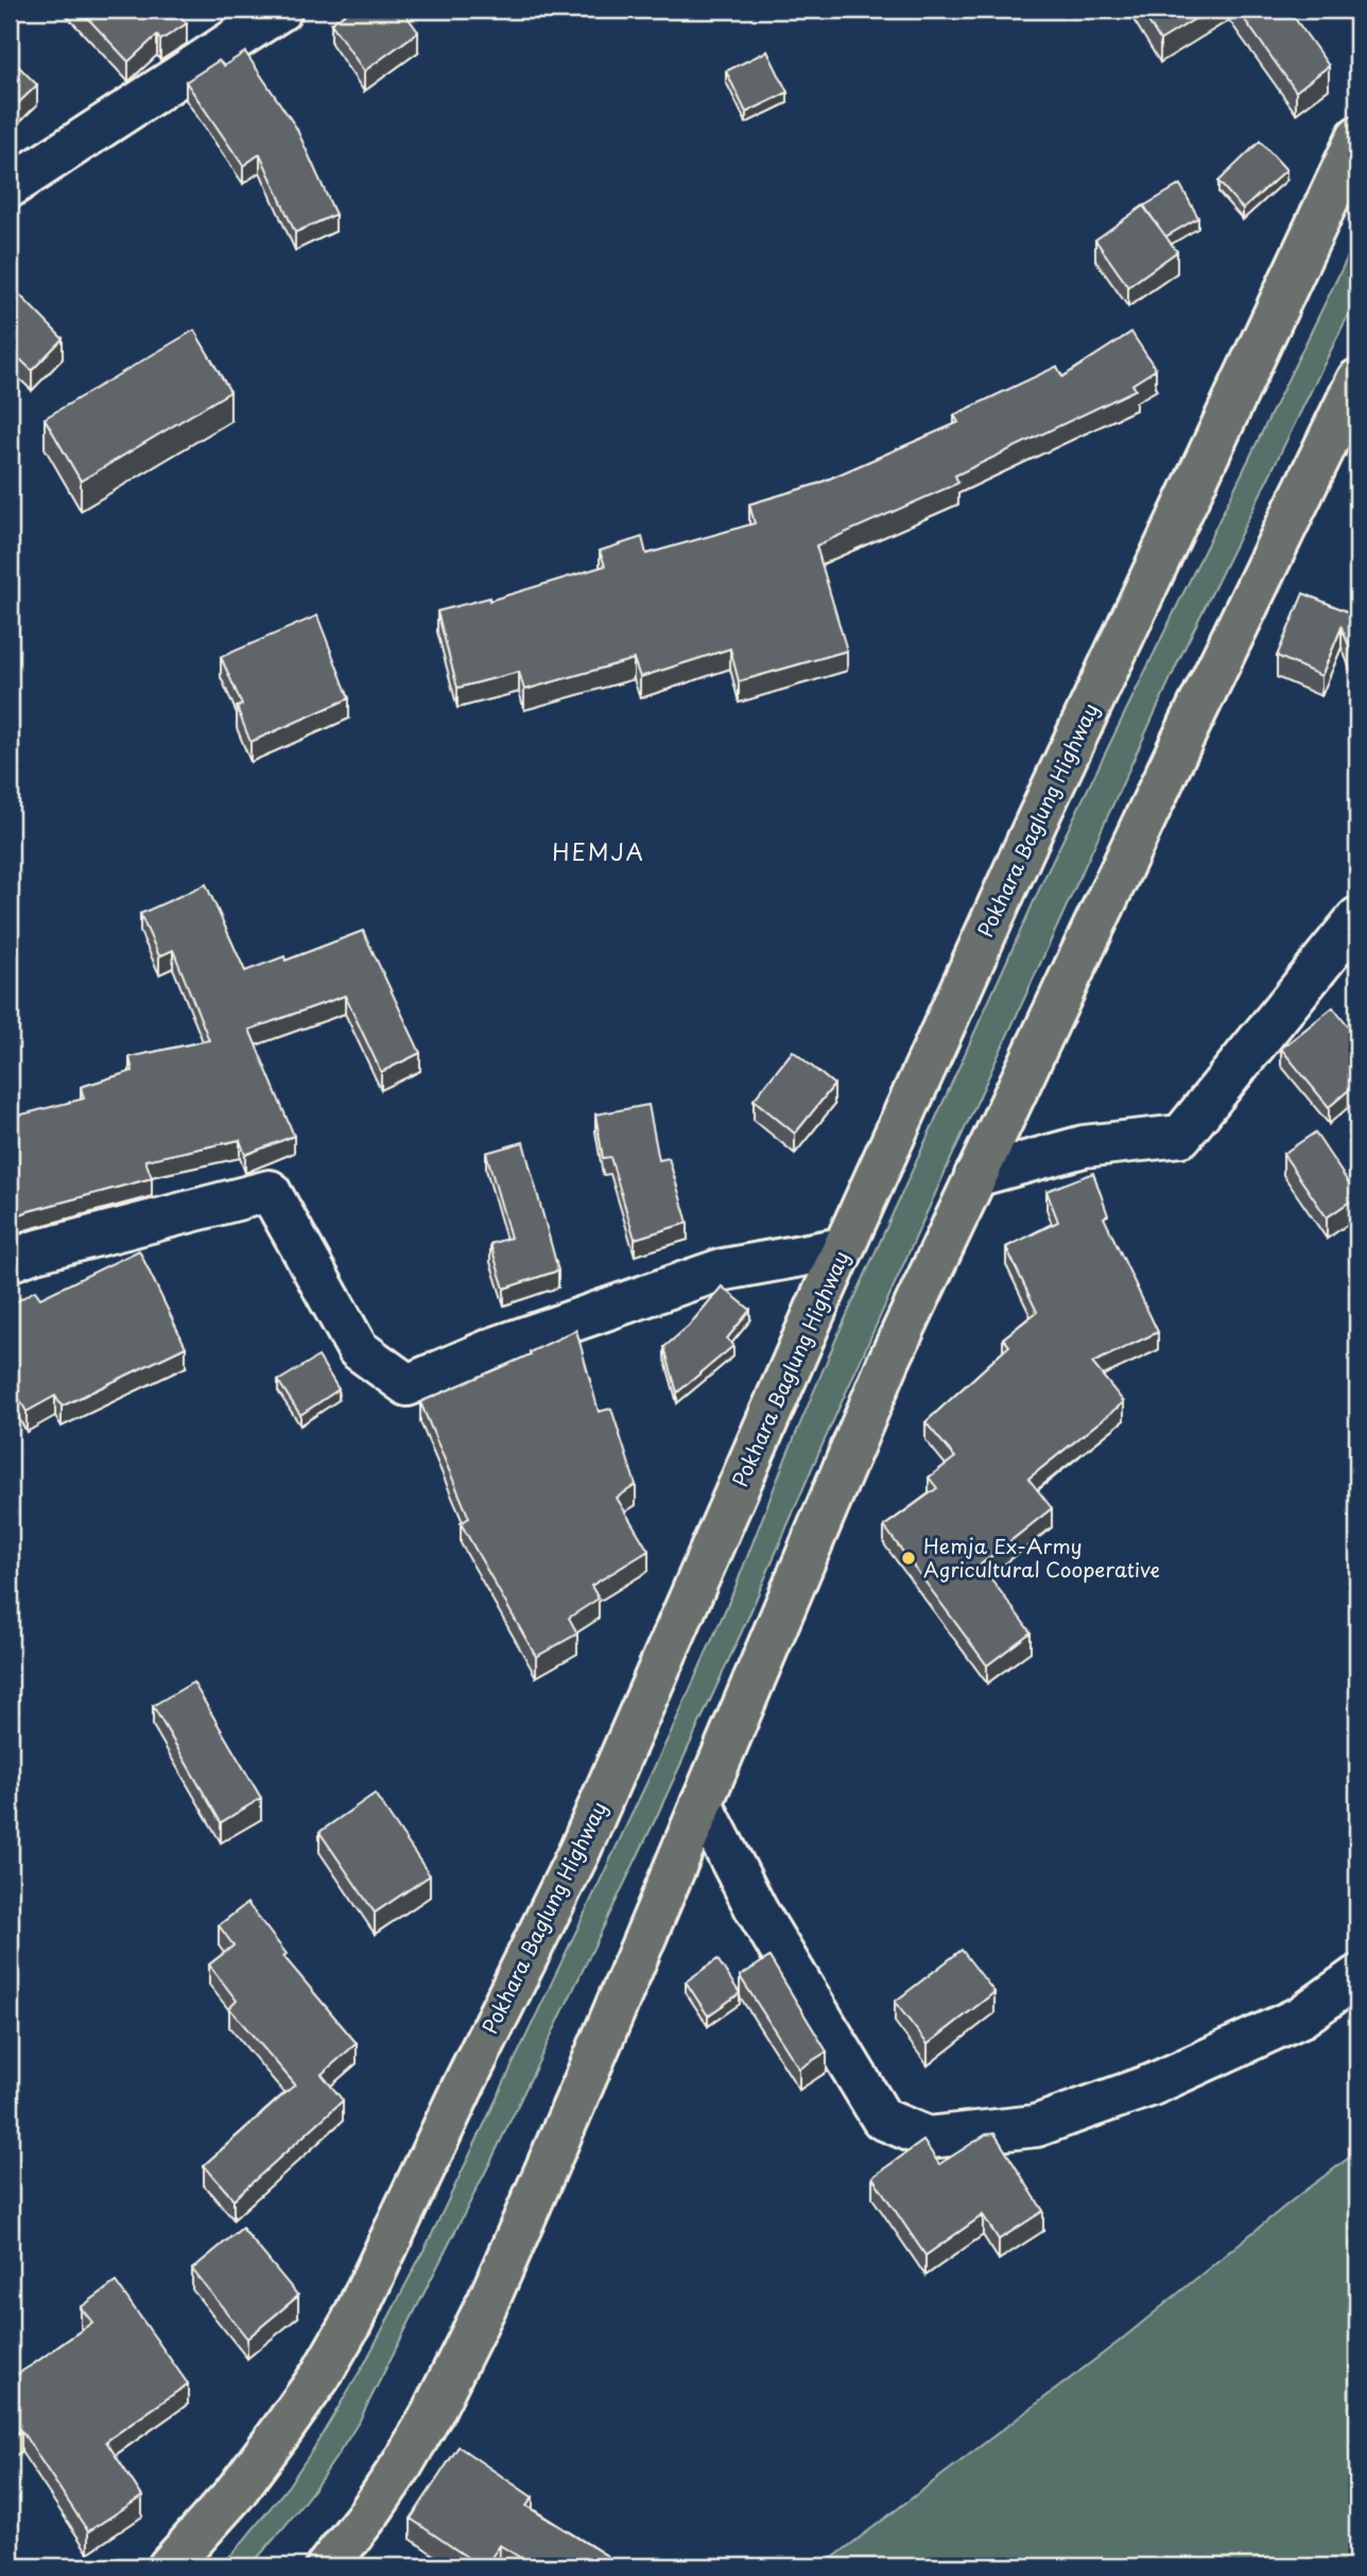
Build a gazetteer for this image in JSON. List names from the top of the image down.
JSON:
{
  "streets": {
    "highway": ["Pokhara Baglung Highway"]
  },
  "districts": ["HEMJA"],
  "places": ["Hemja Ex-Army Agricultural Cooperative"]
}
